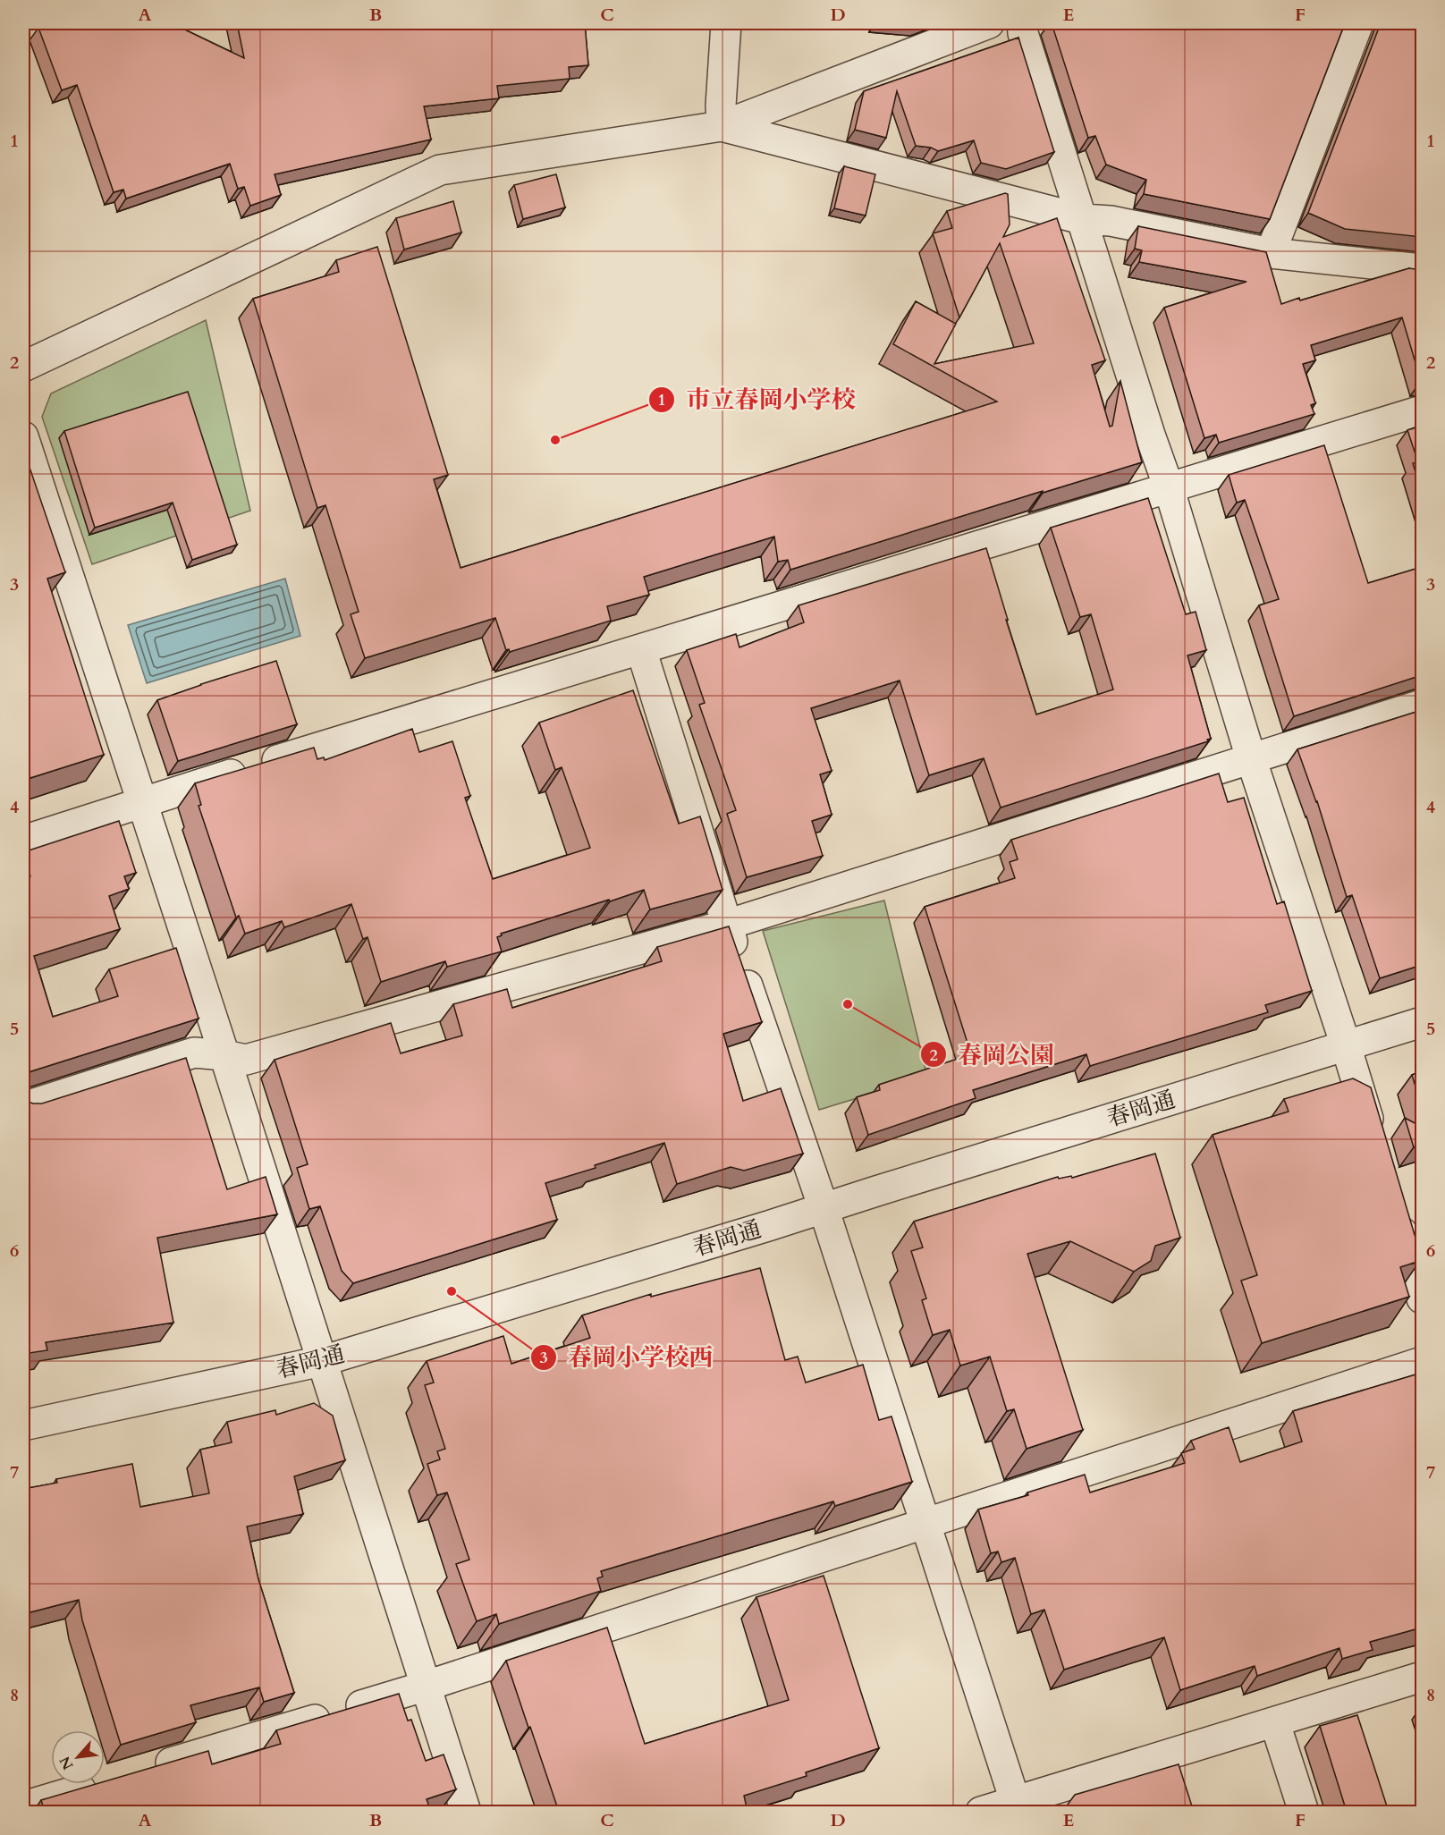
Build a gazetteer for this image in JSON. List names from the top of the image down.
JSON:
{
  "streets": {
    "street": ["春岡通"]
  },
  "places": ["市立春岡小学校", "春岡公園", "春岡小学校西"],
  "north": "bottom left",
  "grid": {
    "columns": [
      "A",
      "B",
      "C",
      "D",
      "E",
      "F"
    ],
    "rows": [
      "1",
      "2",
      "3",
      "4",
      "5",
      "6",
      "7",
      "8"
    ]
  }
}
